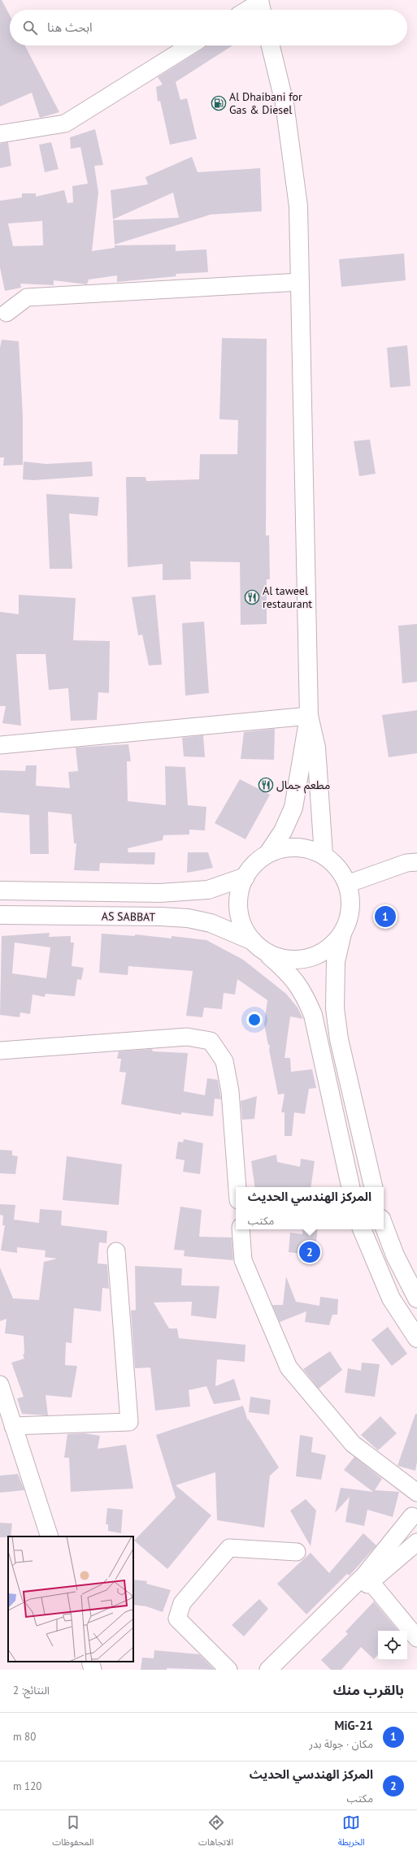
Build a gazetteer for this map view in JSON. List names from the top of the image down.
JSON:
{
  "streets": {
    "main road": ["AS SABBAT"]
  },
  "places": {
    "fuel station": ["Al Dhaibani for Gas & Diesel"],
    "restaurant": ["Al taweel restaurant", "مطعم جمال"]
  },
  "page": {
    "search": "ابحث هنا",
    "pins": ["1", "2"],
    "popup": ["المركز الهندسي الحديث", "مكتب"],
    "heading": ["بالقرب منك", "النتائج: 2"],
    "list": [
      {
        "mark": "1",
        "name": "MiG-21",
        "note": "مكان · جولة بدر",
        "value": "80 m"
      },
      {
        "mark": "2",
        "name": "المركز الهندسي الحديث",
        "note": "مكتب",
        "value": "120 m"
      }
    ],
    "nav": ["الخريطة", "الاتجاهات", "المحفوظات"]
  }
}
